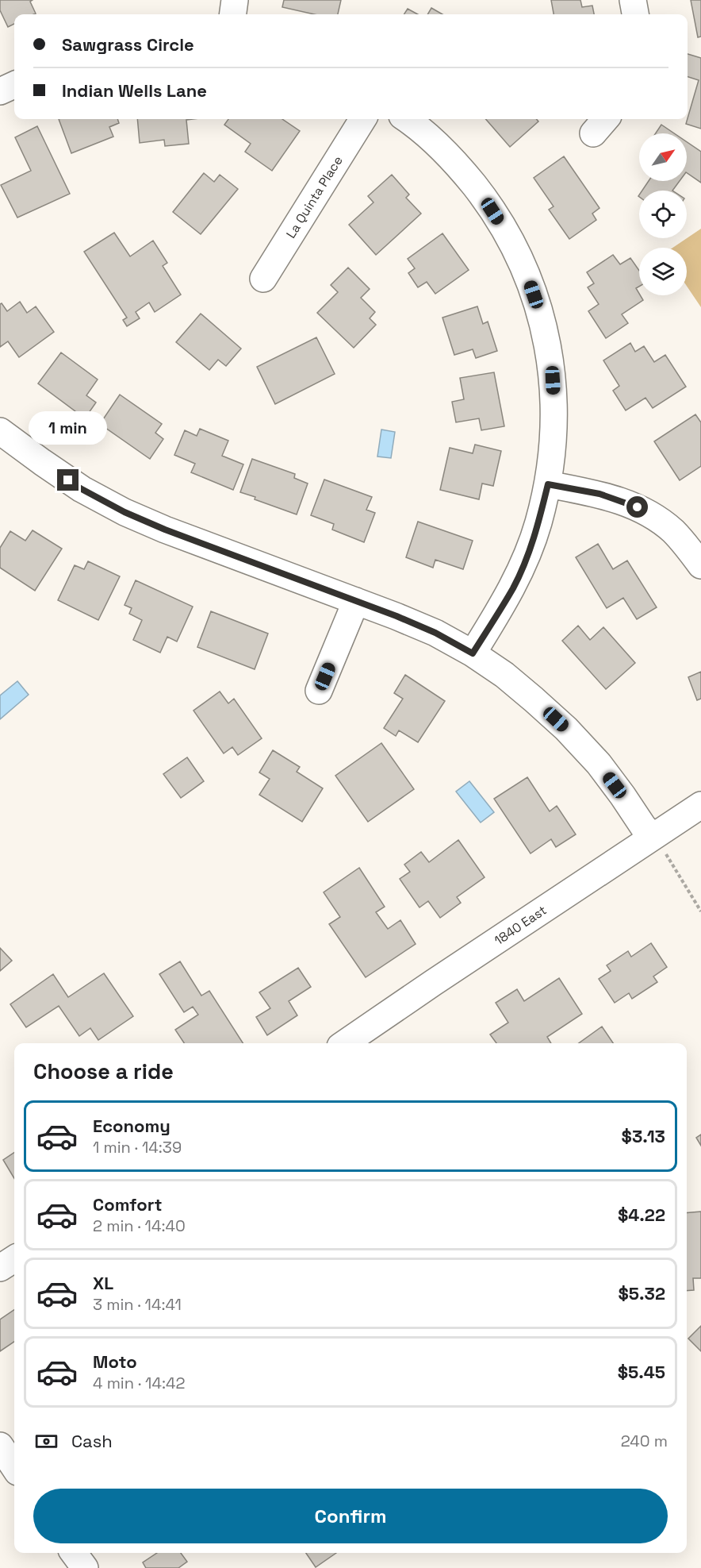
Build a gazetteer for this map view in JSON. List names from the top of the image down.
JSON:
{
  "streets": {
    "street": ["La Quinta Place", "1840 East"]
  },
  "north": "top right",
  "page": {
    "banner": ["Sawgrass Circle", "Indian Wells Lane"],
    "bubble": "1 min",
    "heading": "Choose a ride",
    "list": [
      {
        "name": "Economy",
        "note": "1 min · 14:39",
        "value": "$3.13"
      },
      {
        "name": "Comfort",
        "note": "2 min · 14:40",
        "value": "$4.22"
      },
      {
        "name": "XL",
        "note": "3 min · 14:41",
        "value": "$5.32"
      },
      {
        "name": "Moto",
        "note": "4 min · 14:42",
        "value": "$5.45"
      }
    ],
    "pay": ["Cash", "240 m"],
    "buttons": "Confirm"
  }
}
